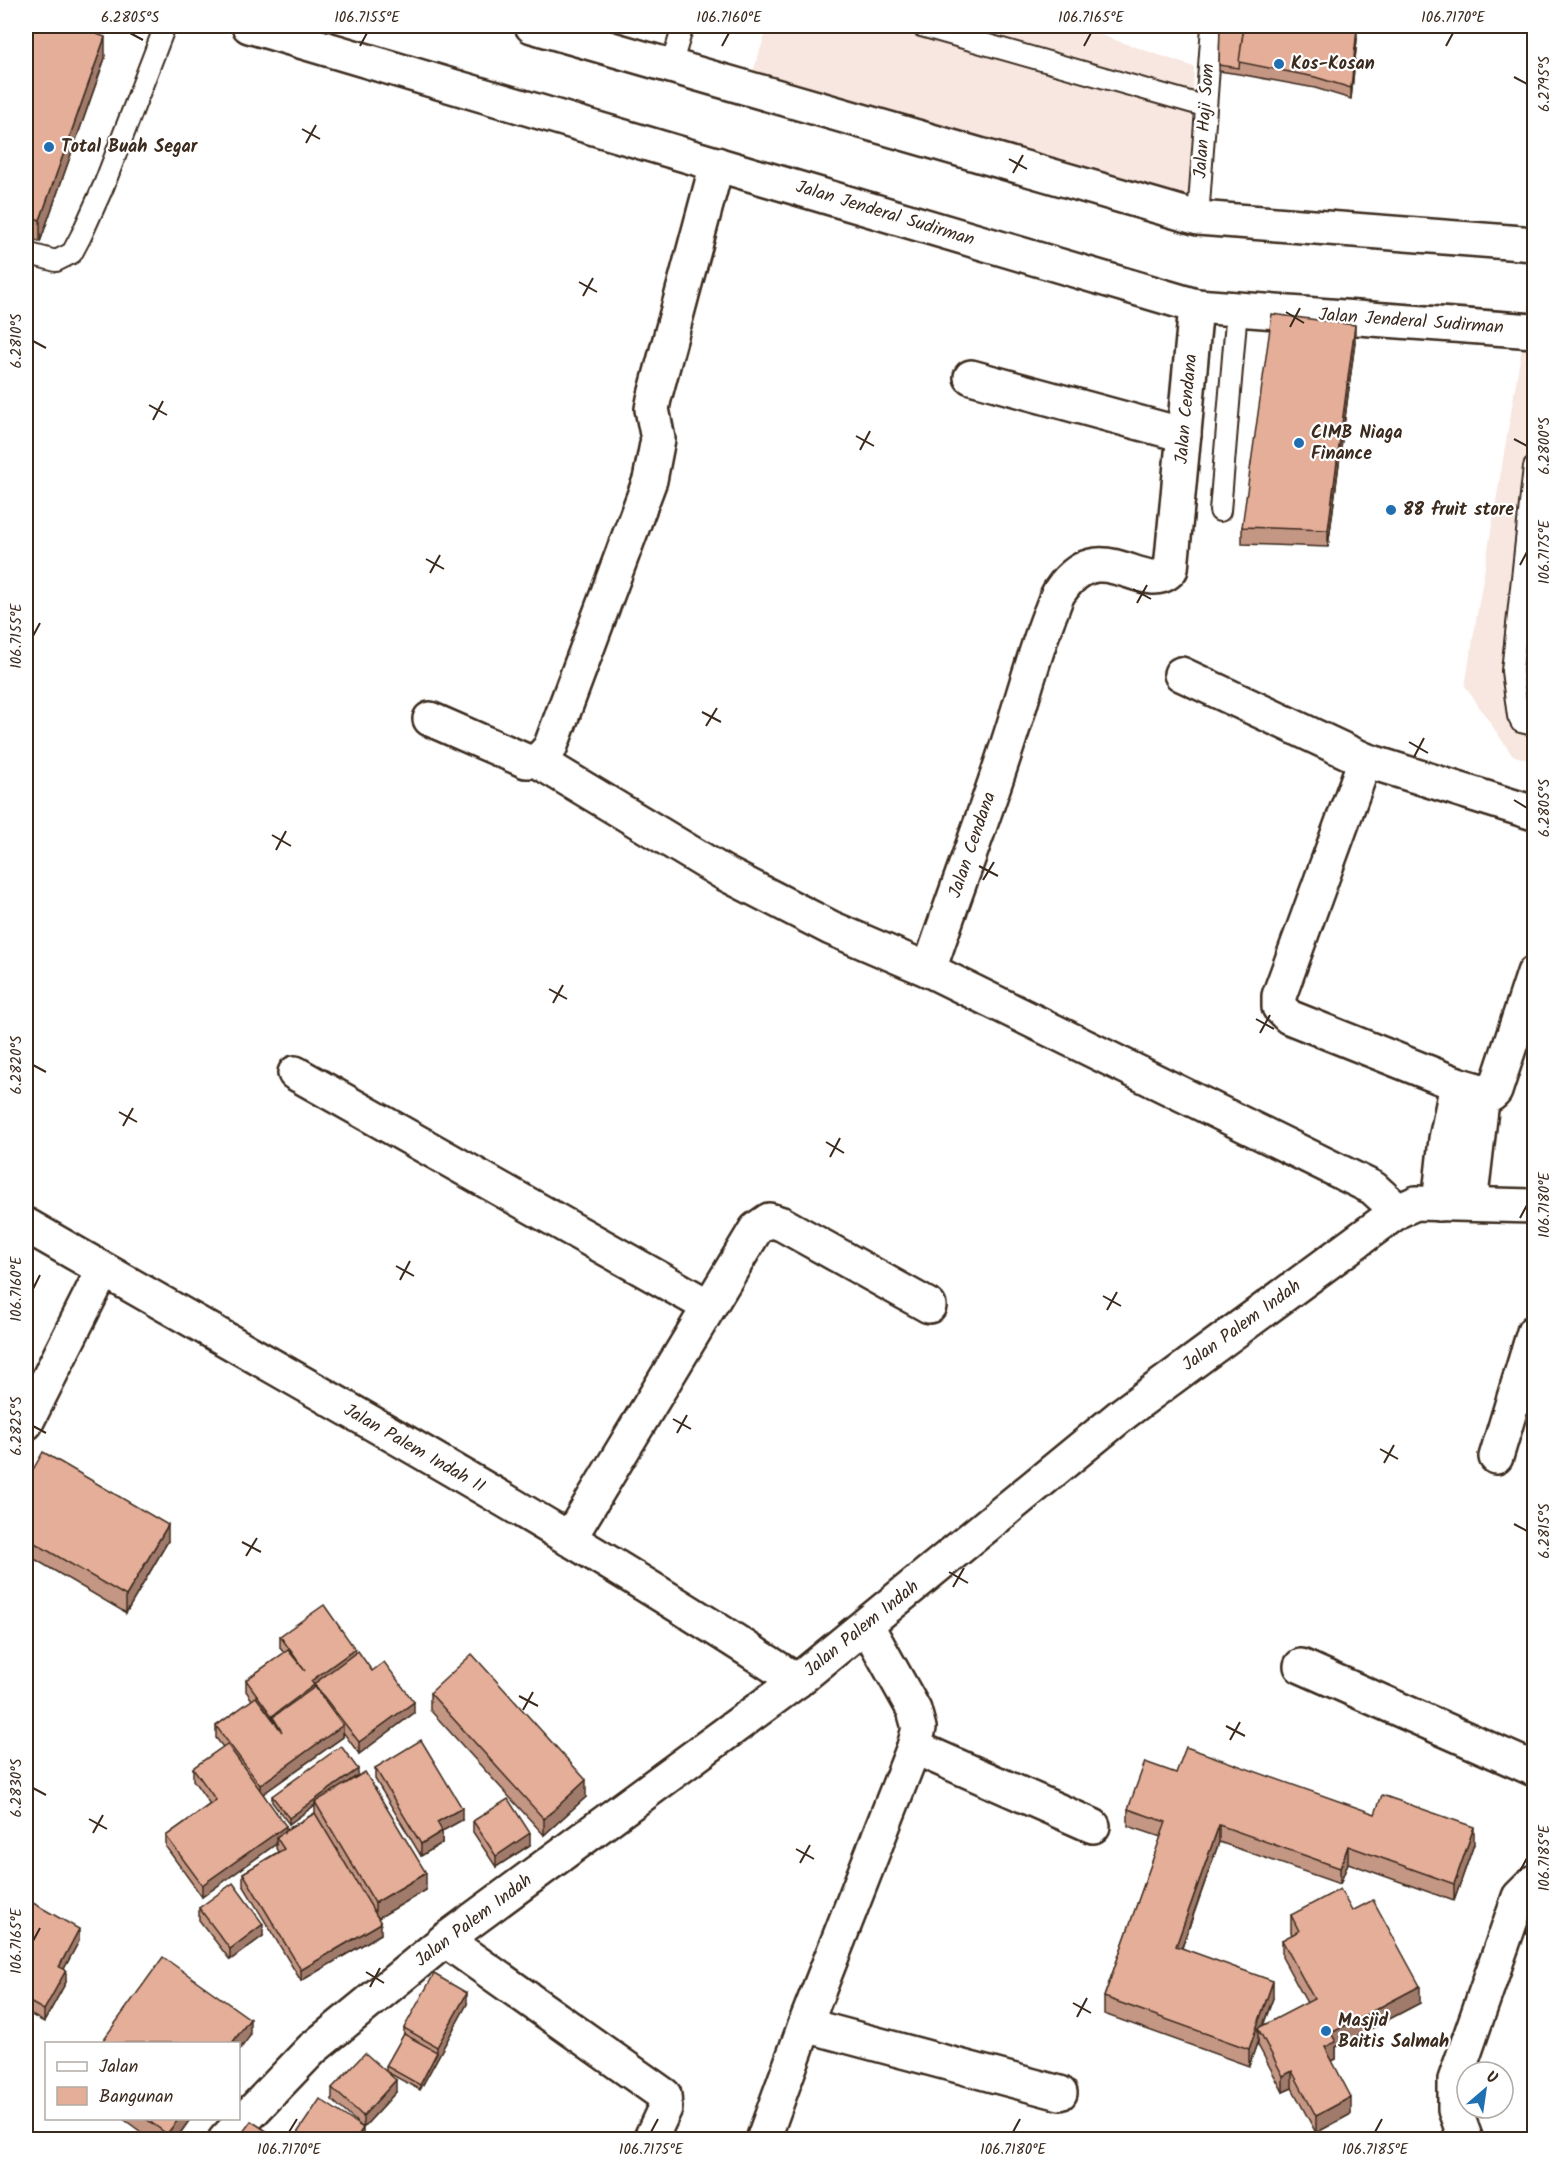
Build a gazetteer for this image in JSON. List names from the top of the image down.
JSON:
{
  "streets": {
    "street": [
      "Jalan Jenderal Sudirman",
      "Jalan Cendana",
      "Jalan Palem Indah",
      "Jalan Palem Indah II"
    ],
    "lane": ["Jalan Haji Som"]
  },
  "crossings": [
    ["Jalan Jenderal Sudirman", "Jalan Cendana"],
    ["Jalan Palem Indah", "Jalan Palem Indah II"]
  ],
  "places": [
    "Kos-Kosan",
    "Total Buah Segar",
    "CIMB Niaga Finance",
    "88 fruit store",
    "Masjid Baitis Salmah"
  ],
  "legend": ["Jalan", "Bangunan"],
  "north": "top right",
  "coordinates": [
    "6.2805°S",
    "106.7155°E",
    "106.7160°E",
    "106.7165°E",
    "106.7170°E",
    "6.2795°S",
    "6.2810°S",
    "6.2800°S",
    "106.7175°E",
    "6.2820°S",
    "106.7180°E",
    "6.2825°S",
    "6.2815°S",
    "6.2830°S",
    "106.7185°E"
  ]
}
